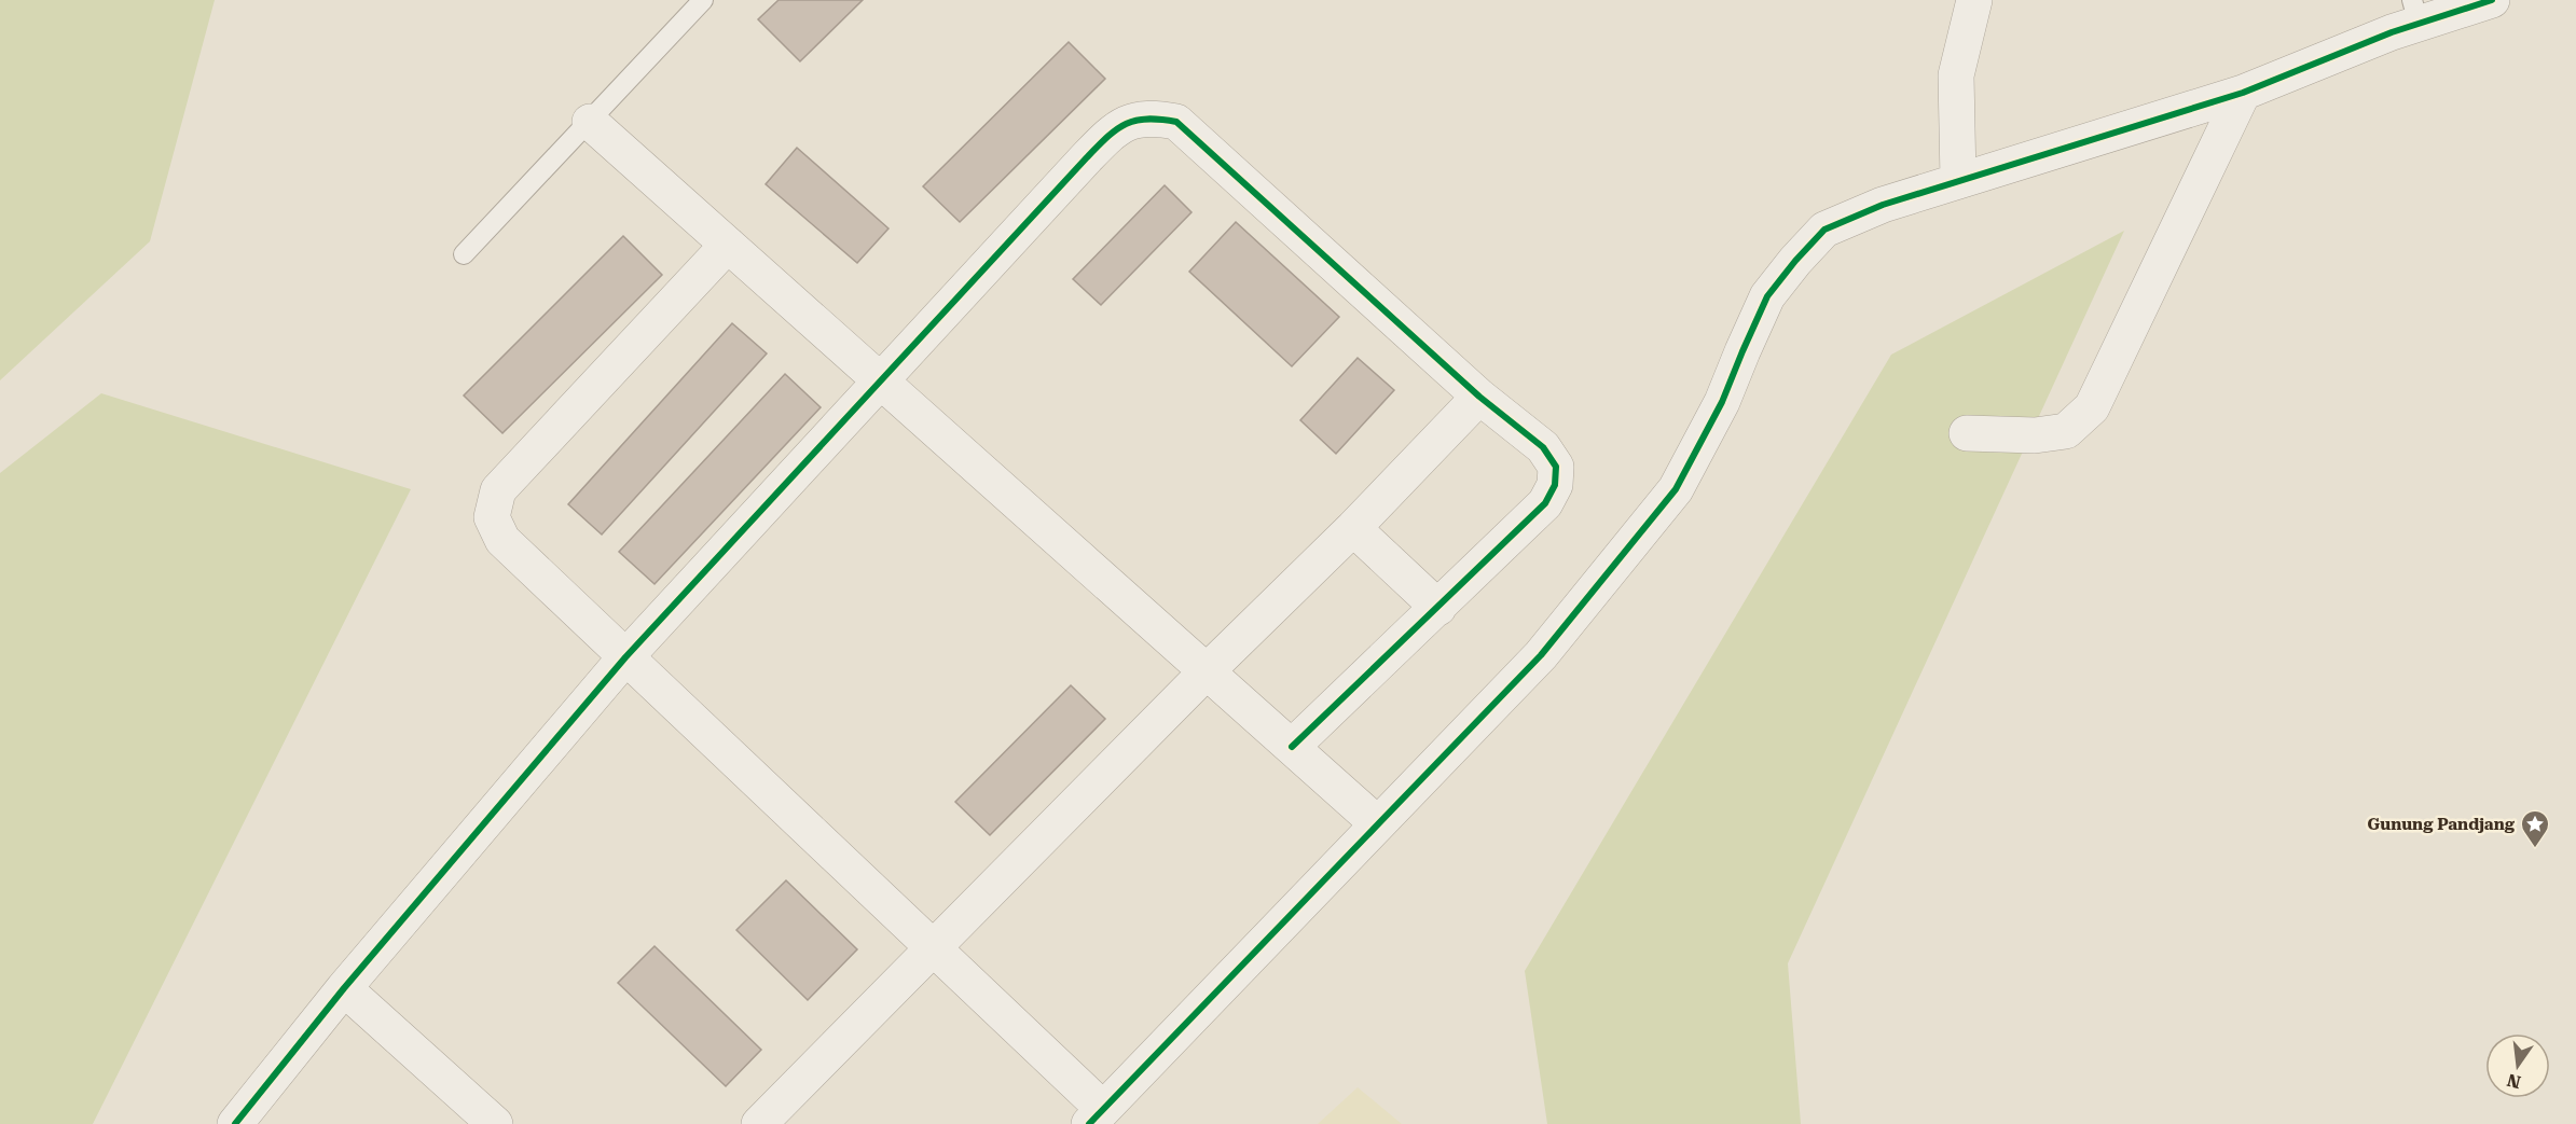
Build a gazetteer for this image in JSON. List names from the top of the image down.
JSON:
{
  "places": {
    "place": ["Gunung Pandjang"]
  },
  "north": "bottom"
}
